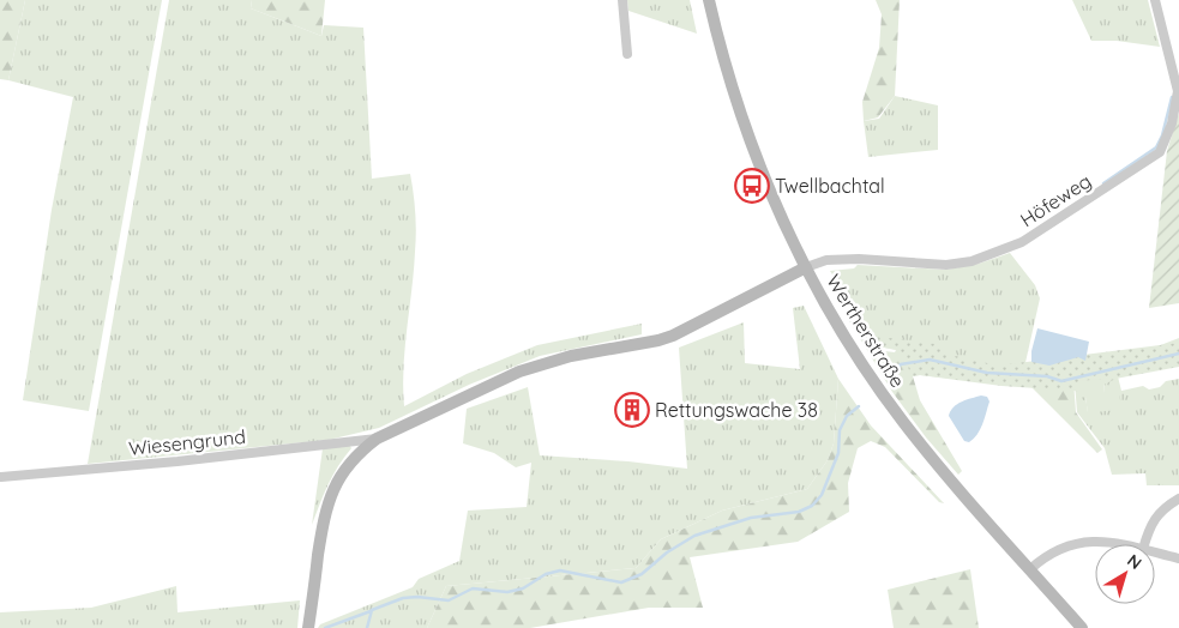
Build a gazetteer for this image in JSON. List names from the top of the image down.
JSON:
{
  "streets": {
    "main road": ["Wertherstraße"],
    "street": ["Höfeweg", "Wiesengrund"]
  },
  "crossings": [
    ["Höfeweg", "Wertherstraße"]
  ],
  "places": {
    "bus stop": ["Twellbachtal"],
    "building": ["Rettungswache 38"]
  },
  "north": "top right"
}
